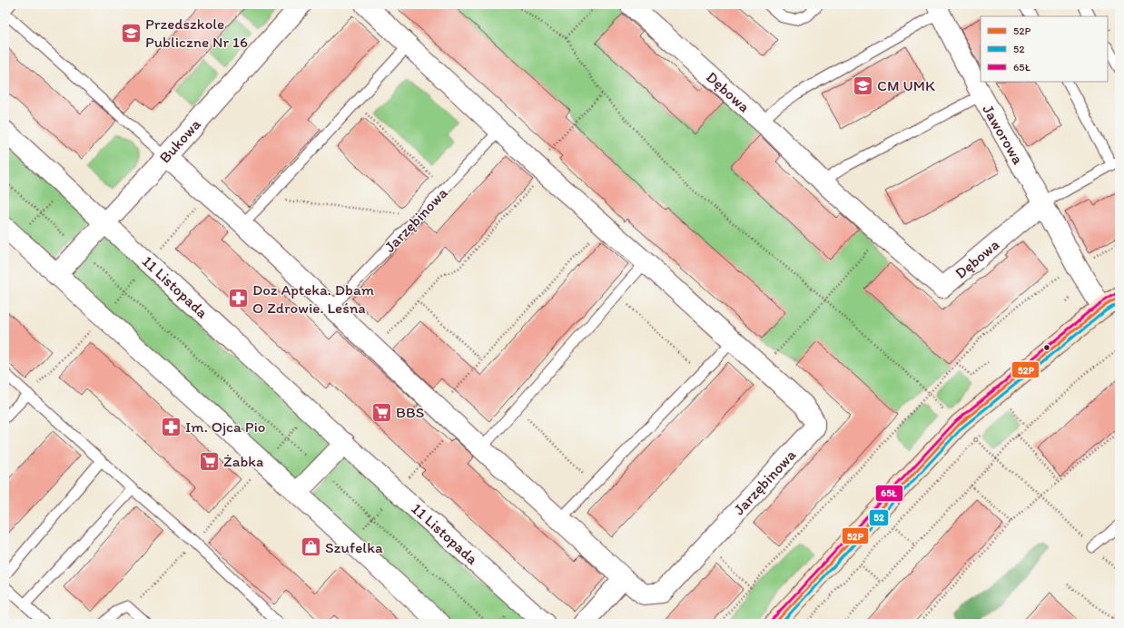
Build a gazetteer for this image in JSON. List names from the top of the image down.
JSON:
{
  "streets": {
    "street": [
      "Dębowa",
      "Jaworowa",
      "Bukowa",
      "Jarzębinowa",
      "11 Listopada"
    ]
  },
  "crossings": [
    ["Dębowa", "Jaworowa"],
    ["Bukowa", "Jarzębinowa"],
    ["Bukowa", "11 Listopada"]
  ],
  "places": {
    "school or university": ["Przedszkole Publiczne Nr 16", "CM UMK"],
    "pharmacy": ["Doz Apteka. Dbam O Zdrowie. Leśna", "Im. Ojca Pio"],
    "supermarket": ["BBS", "Żabka"],
    "shop": ["Szufelka"]
  },
  "lines": ["transit line 65Ł", "transit line 52P", "transit line 52"],
  "legend": ["52P", "52", "65Ł"]
}
